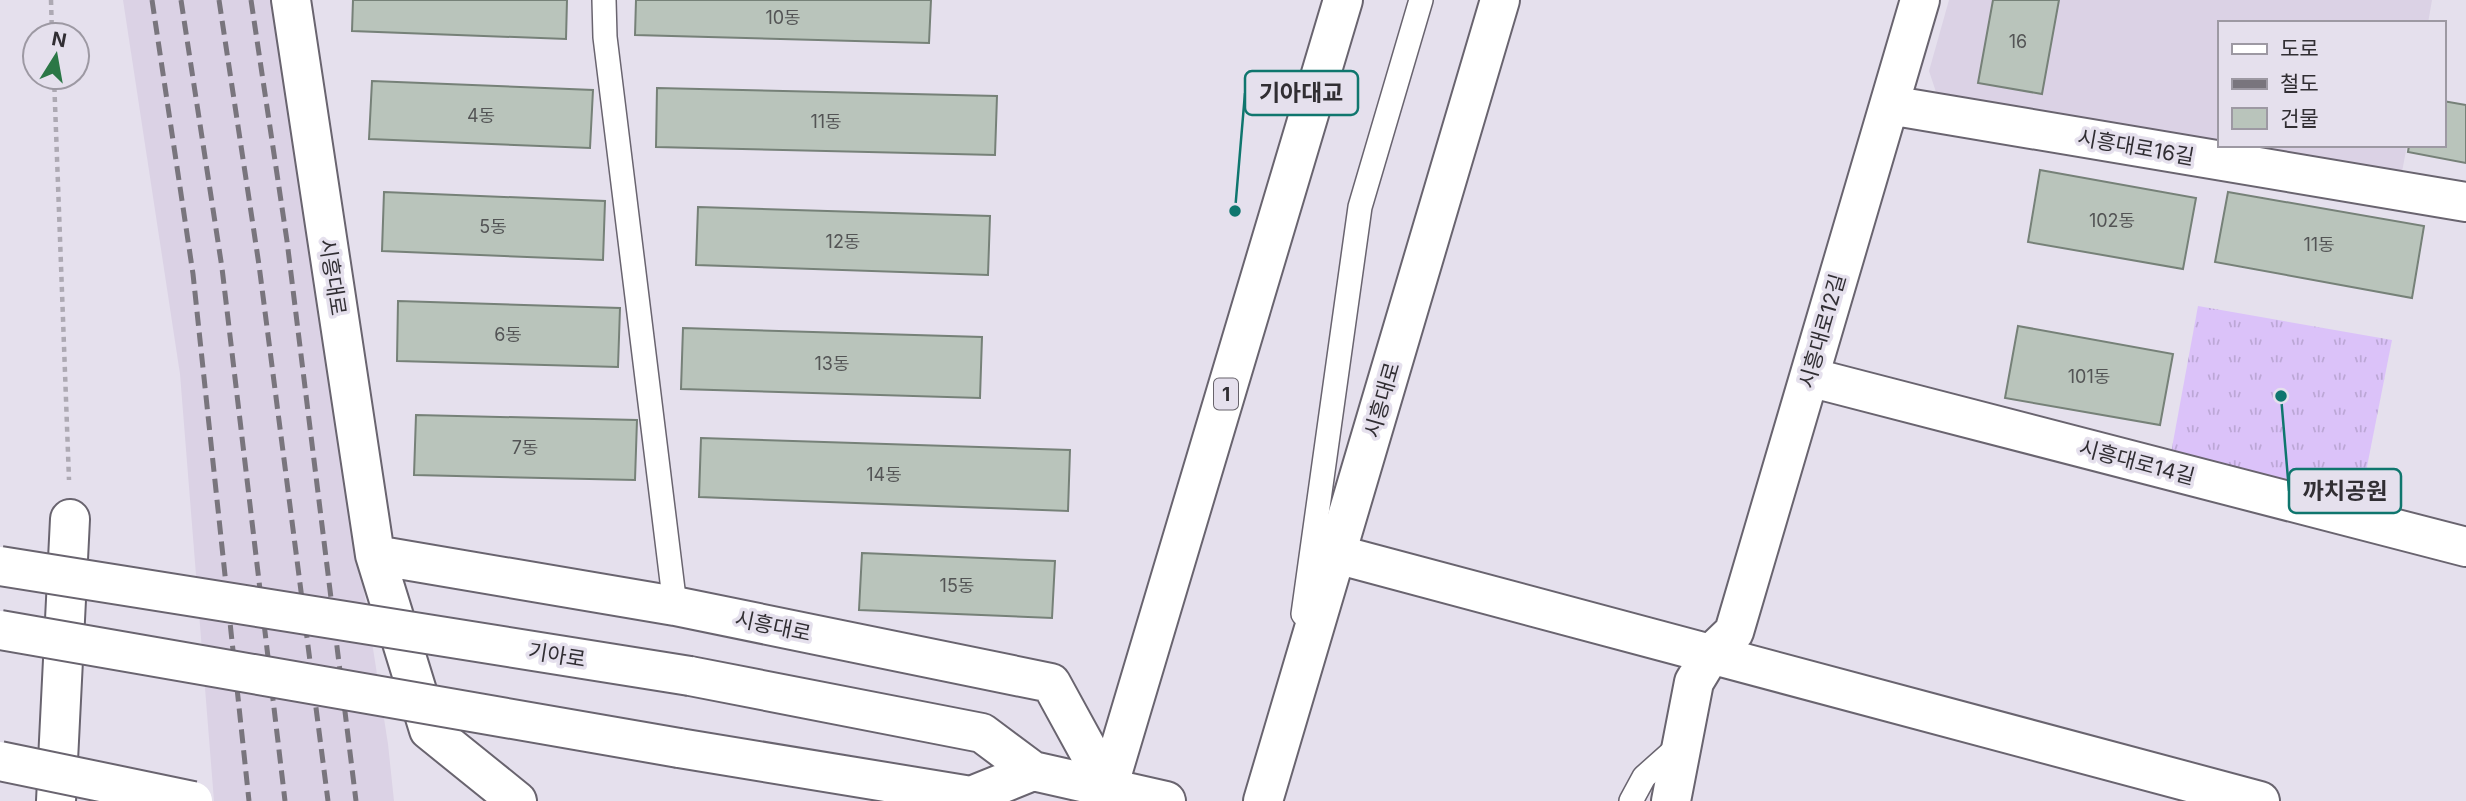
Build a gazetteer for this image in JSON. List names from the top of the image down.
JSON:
{
  "streets": {
    "main road": [
      "시흥대로16길",
      "시흥대로",
      "시흥대로12길",
      "1",
      "시흥대로14길",
      "기아로"
    ]
  },
  "crossings": [
    ["시흥대로16길", "시흥대로12길"],
    ["시흥대로", "1"],
    ["시흥대로", "기아로"],
    ["시흥대로12길", "시흥대로14길"],
    ["1", "기아로"]
  ],
  "places": ["기아대교", "까치공원"],
  "house_numbers": [
    "10동",
    "16",
    "4동",
    "11동",
    "102동",
    "5동",
    "12동",
    "11동",
    "6동",
    "13동",
    "101동",
    "7동",
    "14동",
    "15동"
  ],
  "legend": ["도로", "철도", "건물"],
  "north": "top"
}
